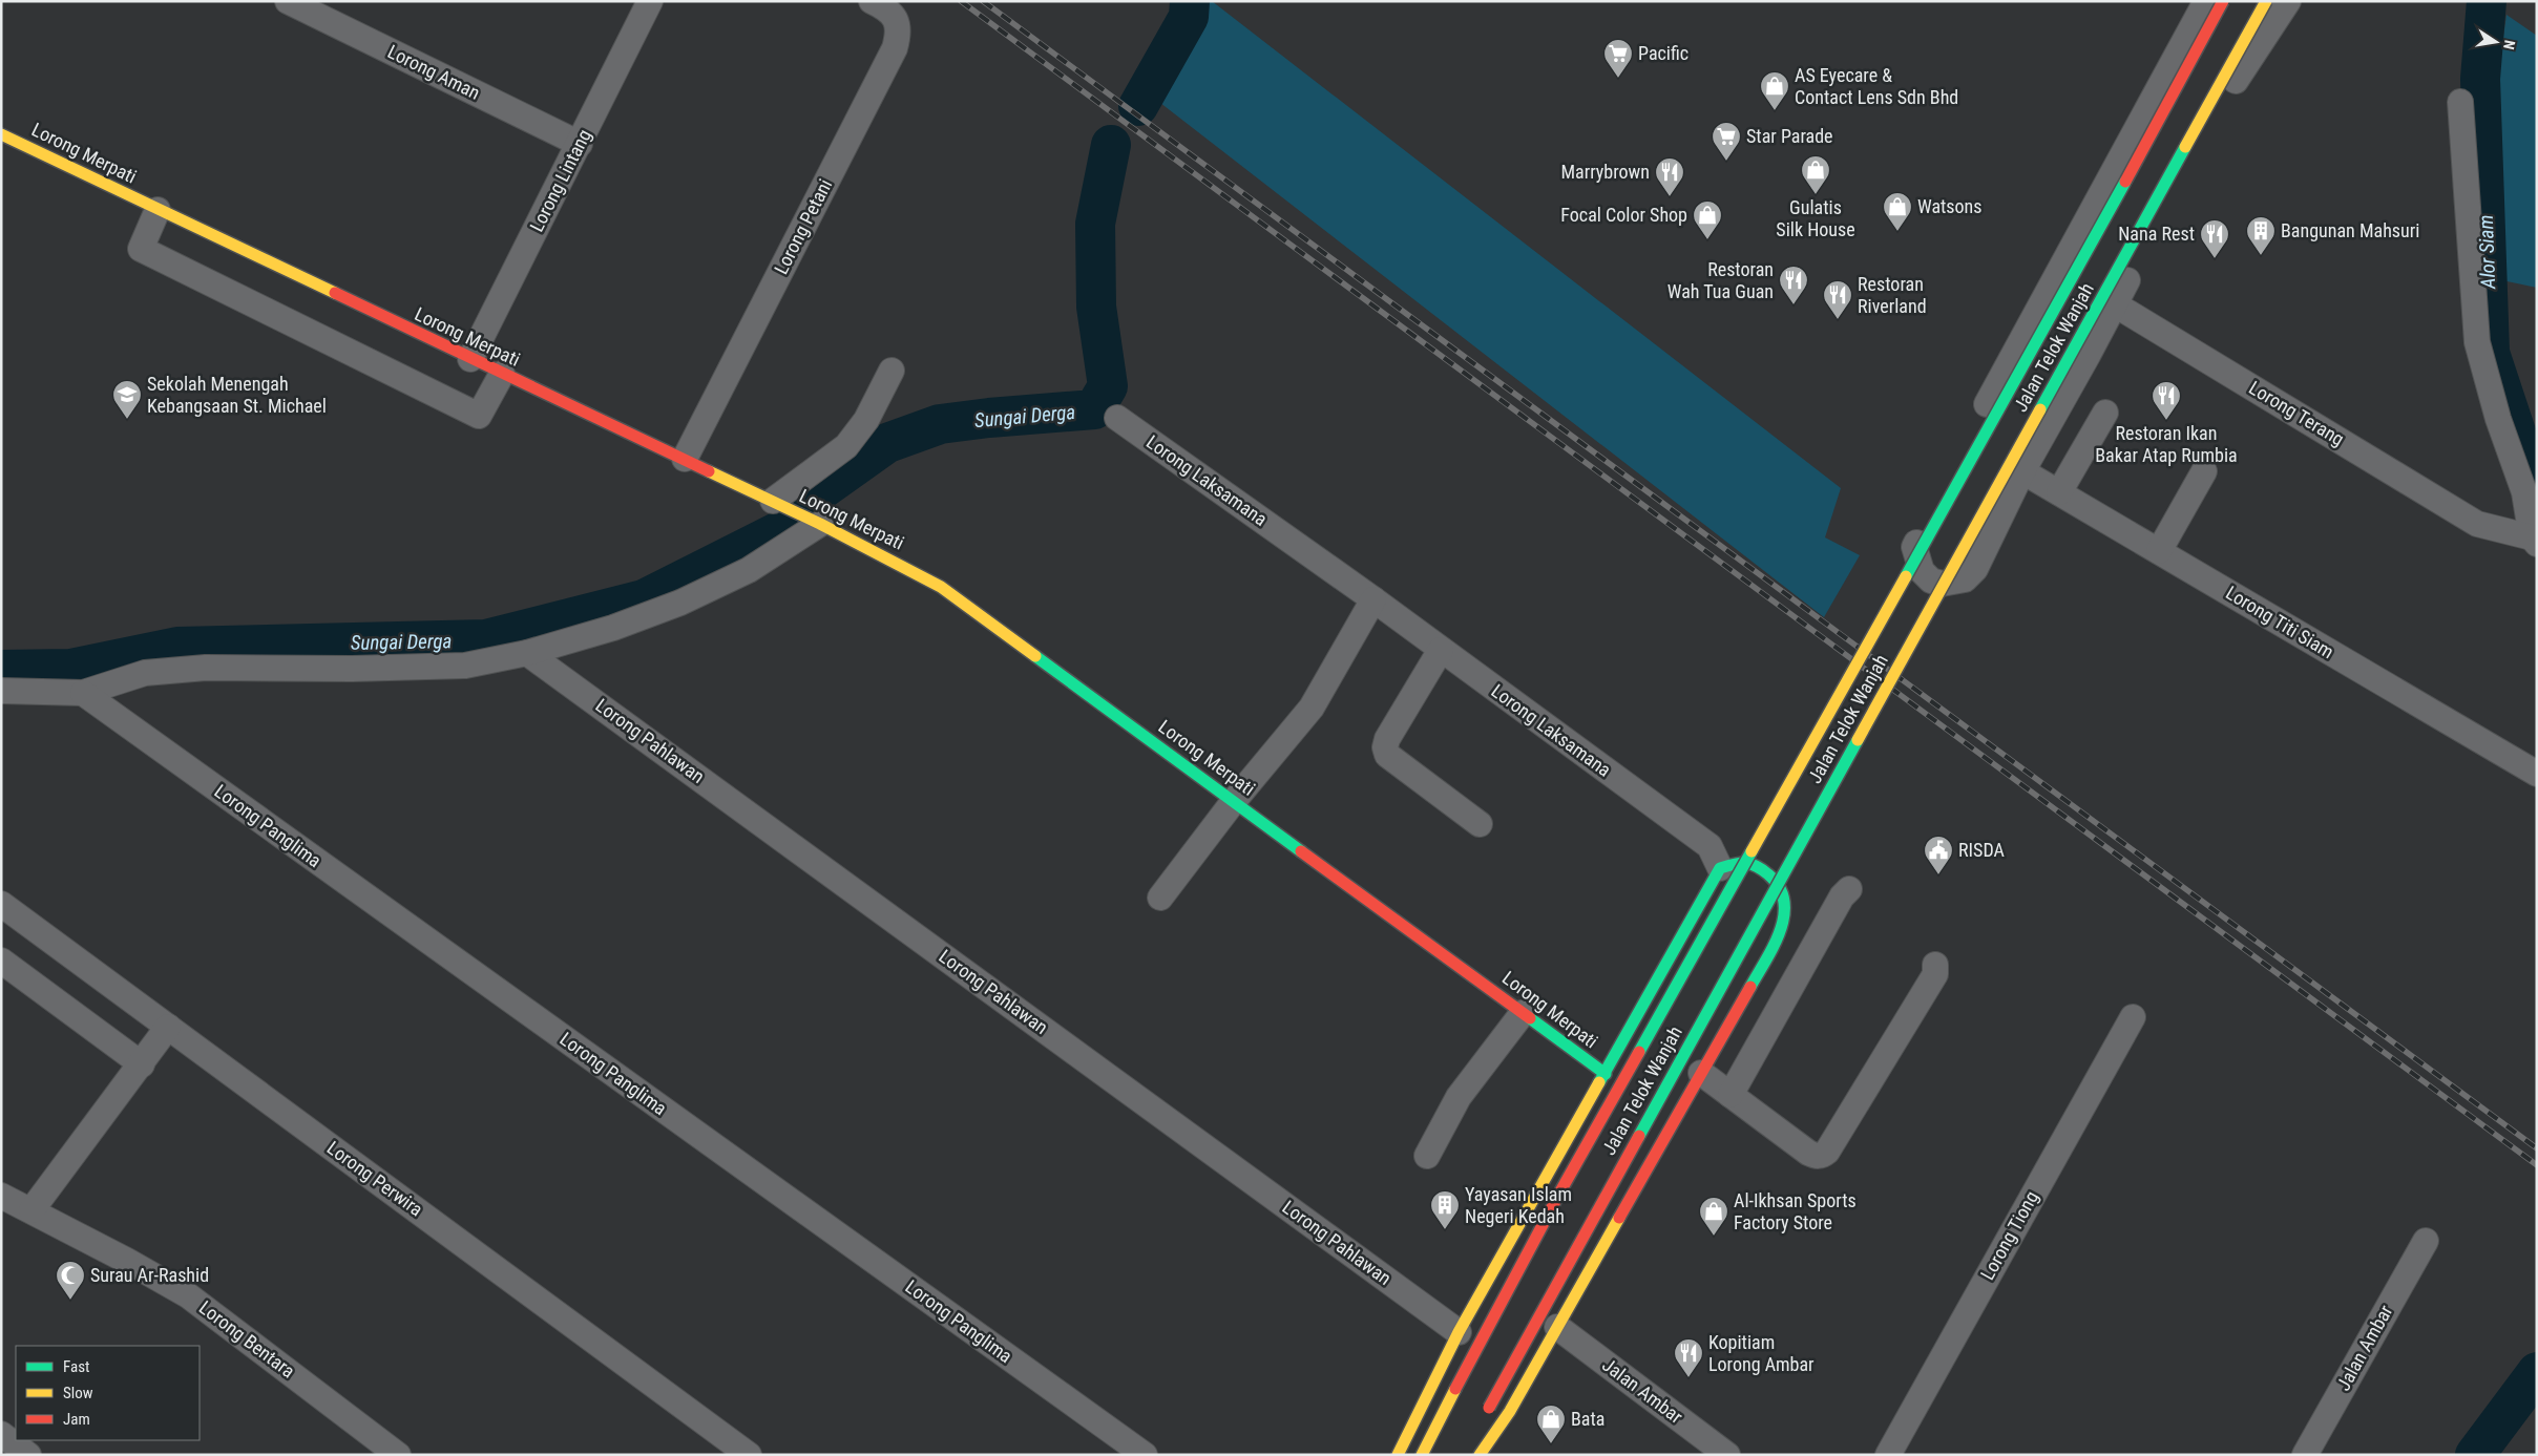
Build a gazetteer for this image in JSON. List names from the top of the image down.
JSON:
{
  "streets": {
    "main road": ["Lorong Merpati", "Jalan Telok Wanjah"],
    "street": [
      "Lorong Aman",
      "Lorong Lintang",
      "Lorong Petani",
      "Lorong Terang",
      "Lorong Laksamana",
      "Lorong Titi Siam",
      "Lorong Pahlawan",
      "Lorong Panglima",
      "Lorong Perwira",
      "Lorong Tiong",
      "Lorong Bentara",
      "Jalan Ambar"
    ]
  },
  "crossings": [
    ["Lorong Aman", "Lorong Lintang"],
    ["Lorong Merpati", "Lorong Lintang"],
    ["Lorong Merpati", "Lorong Petani"]
  ],
  "water": ["Alor Siam", "Sungai Derga"],
  "places": {
    "supermarket": ["Pacific", "Star Parade"],
    "shop": [
      "AS Eyecare & Contact Lens Sdn Bhd",
      "Gulatis Silk House",
      "Watsons",
      "Focal Color Shop",
      "Al-Ikhsan Sports Factory Store",
      "Bata"
    ],
    "restaurant": [
      "Marrybrown",
      "Nana Rest",
      "Restoran Wah Tua Guan",
      "Restoran Riverland",
      "Restoran Ikan Bakar Atap Rumbia",
      "Kopitiam Lorong Ambar"
    ],
    "building": ["Bangunan Mahsuri", "Yayasan Islam Negeri Kedah"],
    "school or university": ["Sekolah Menengah Kebangsaan St. Michael"],
    "public building": ["RISDA"],
    "mosque": ["Surau Ar-Rashid"]
  },
  "legend": ["Fast", "Slow", "Jam"],
  "north": "right"
}
